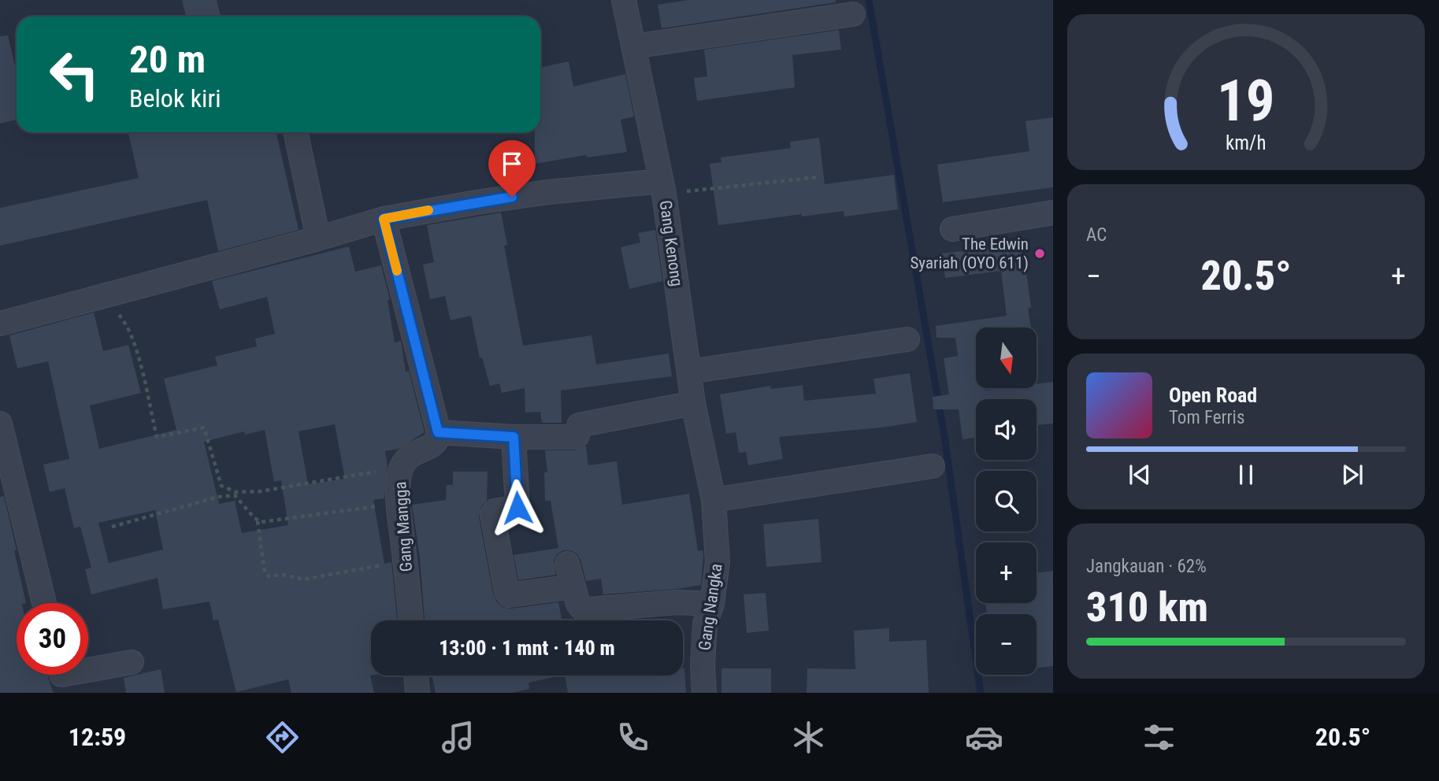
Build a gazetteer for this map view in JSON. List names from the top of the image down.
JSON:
{
  "streets": {
    "street": ["Gang Kenong", "Gang Mangga", "Gang Nangka"]
  },
  "crossings": [
    ["Gang Kenong", "Gang Nangka"]
  ],
  "places": ["The Edwin Syariah (OYO 611)"],
  "north": "bottom",
  "page": {
    "turn": ["20 m", "Belok kiri"],
    "tile": [
      "AC",
      ["Jangkauan · 62%", "310 km"]
    ],
    "heat": ["−", "20.5°", "+"],
    "map_buttons": ["+", "−"],
    "song": ["Open Road", "Tom Ferris"],
    "limit": "30",
    "trip": "13:00 · 1 mnt · 140 m",
    "tabs": ["12:59", "20.5°"],
    "gauge": ["19", "km/h"]
  }
}
